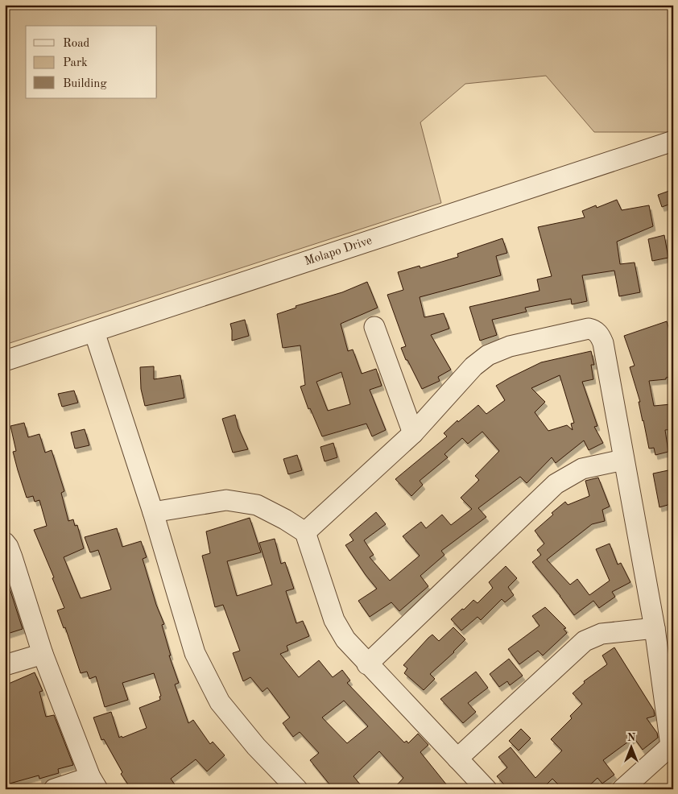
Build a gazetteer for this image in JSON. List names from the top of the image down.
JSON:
{
  "streets": {
    "street": ["Molapo Drive"]
  },
  "legend": ["Road", "Park", "Building"],
  "north": "top"
}
